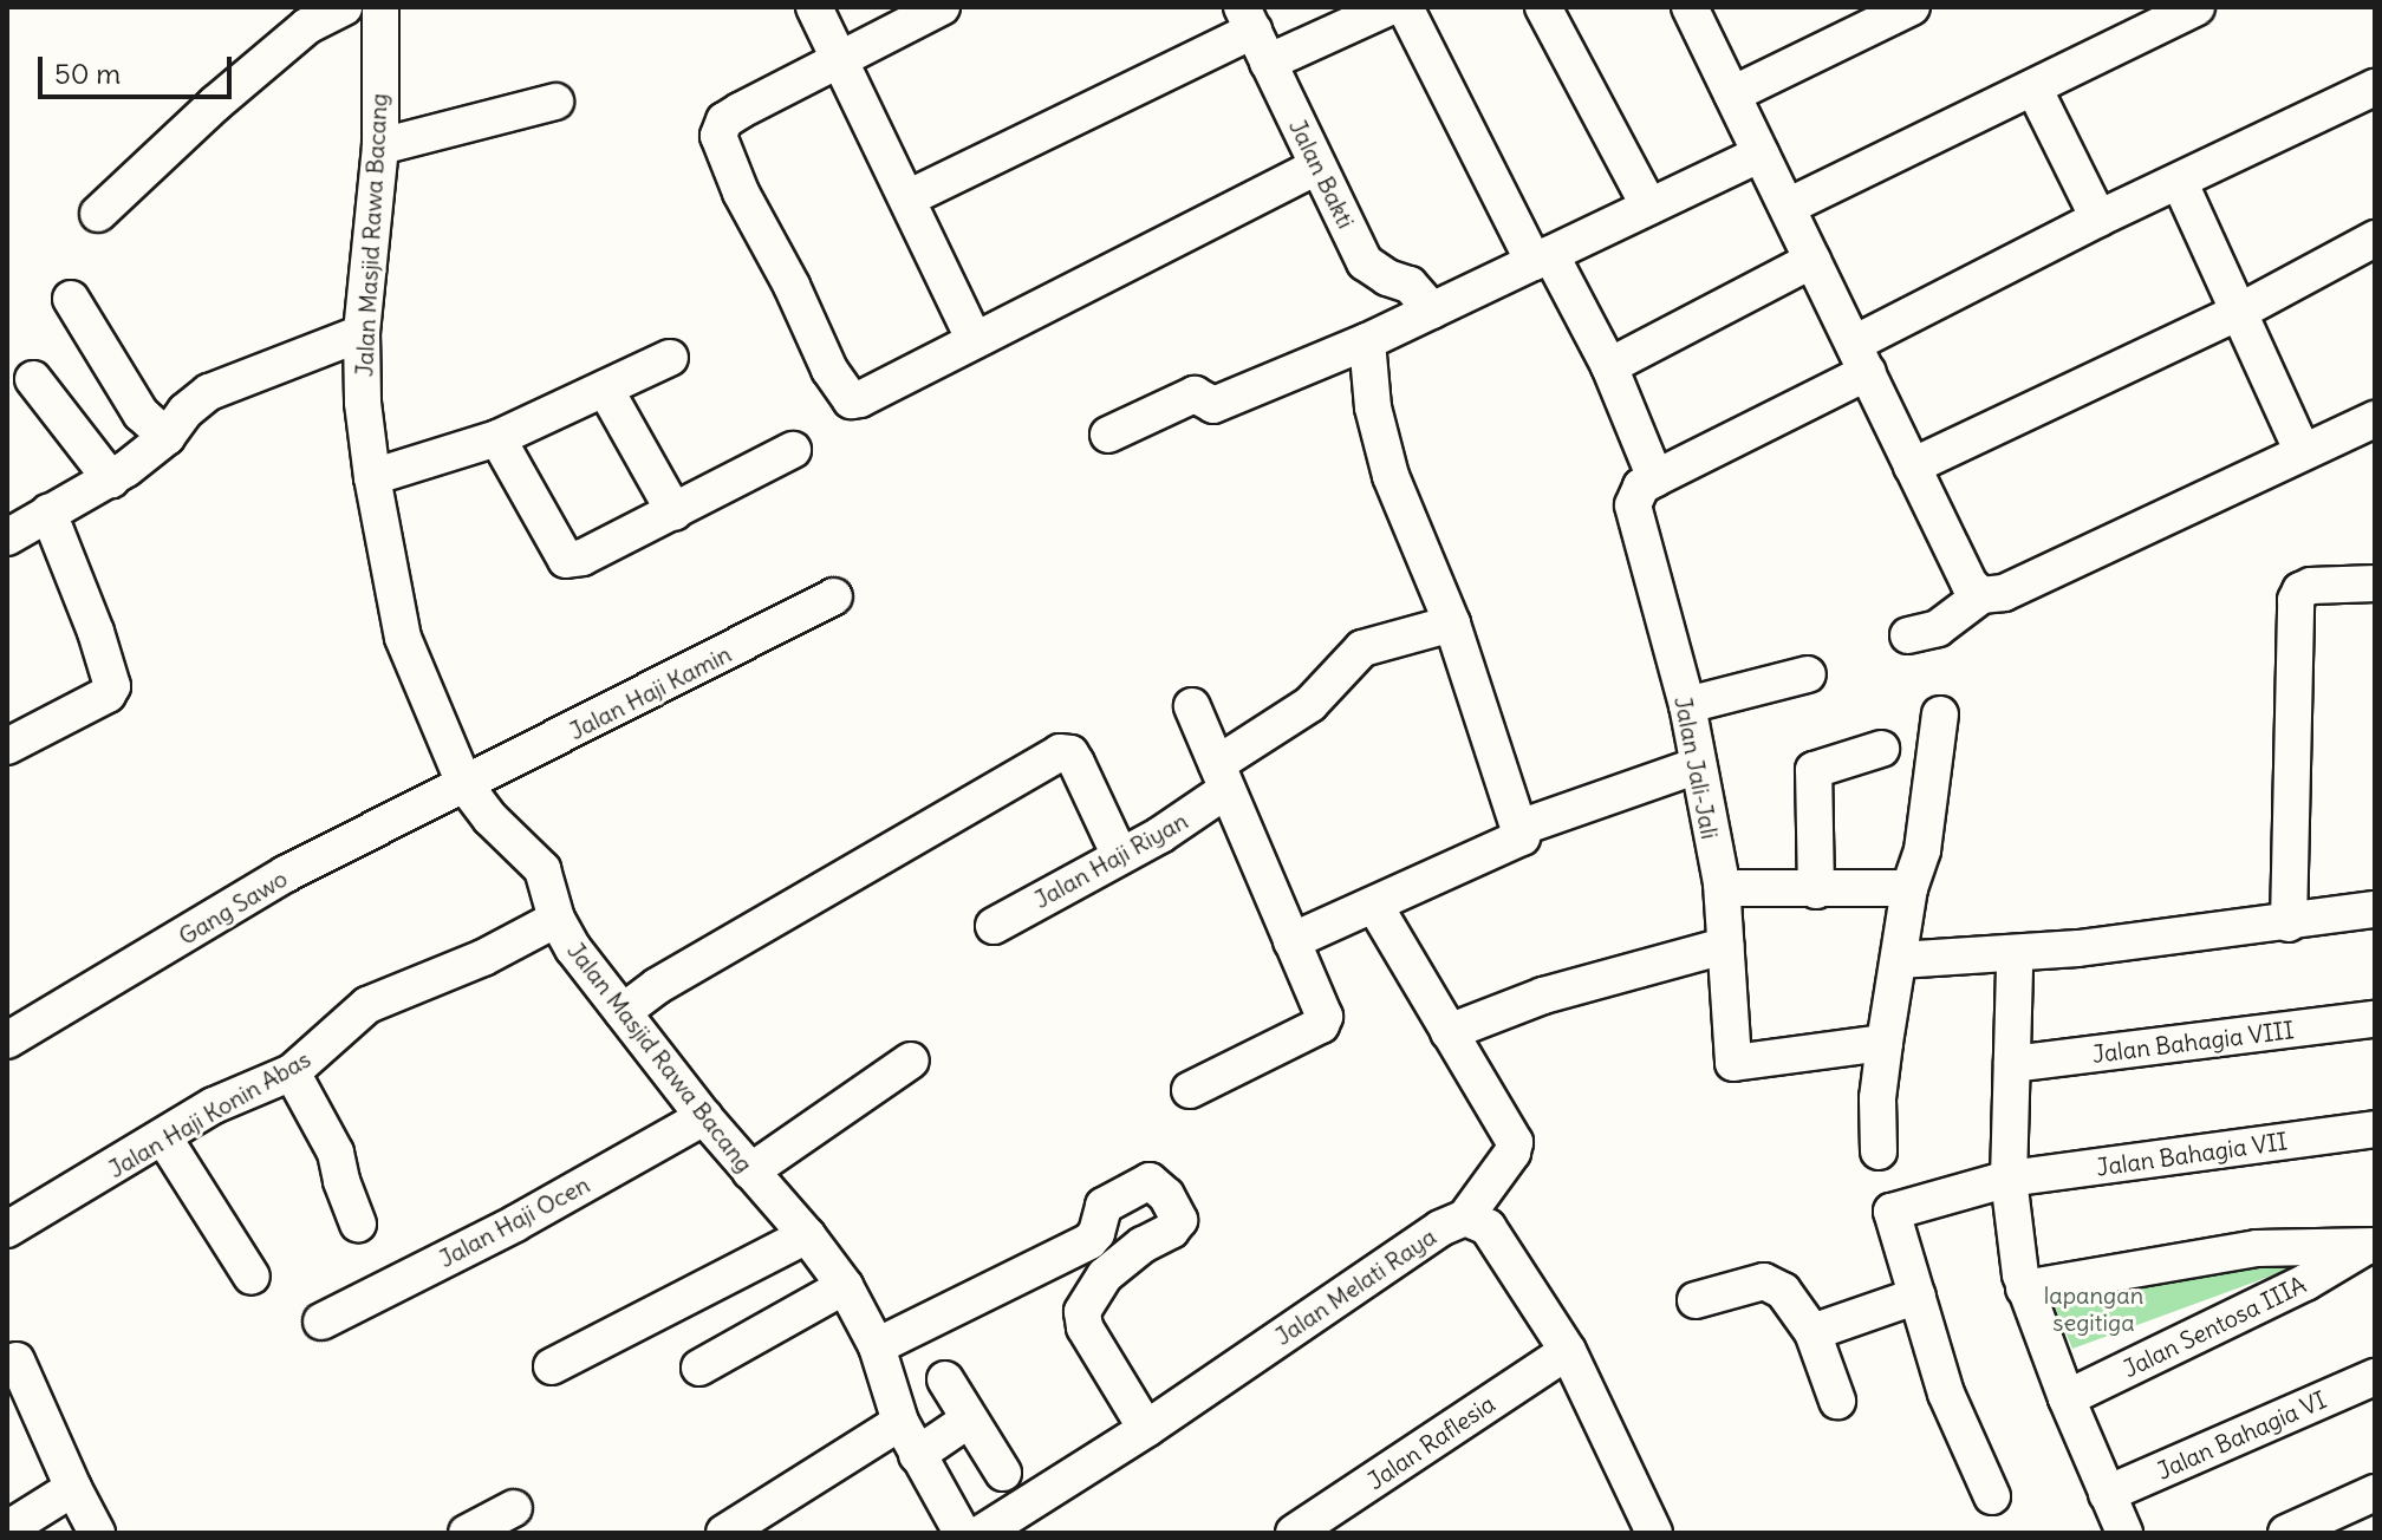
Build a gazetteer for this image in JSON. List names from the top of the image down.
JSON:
{
  "streets": {
    "street": [
      "Jalan Bakti",
      "Jalan Masjid Rawa Bacang",
      "Jalan Haji Kamin",
      "Jalan Jali-Jali",
      "Jalan Haji Riyan",
      "Gang Sawo",
      "Jalan Bahagia VIII",
      "Jalan Haji Konin Abas",
      "Jalan Bahagia VII",
      "Jalan Haji Ocen",
      "Jalan Melati Raya",
      "Jalan Sentosa IIIA",
      "Jalan Bahagia VI",
      "Jalan Raflesia"
    ]
  },
  "crossings": [
    ["Jalan Masjid Rawa Bacang", "Jalan Haji Kamin"],
    ["Jalan Masjid Rawa Bacang", "Gang Sawo"],
    ["Jalan Masjid Rawa Bacang", "Jalan Haji Konin Abas"],
    ["Jalan Masjid Rawa Bacang", "Jalan Haji Ocen"],
    ["Jalan Haji Kamin", "Gang Sawo"]
  ],
  "parks": ["lapangan segitiga"],
  "scale_bar": "50 m"
}
